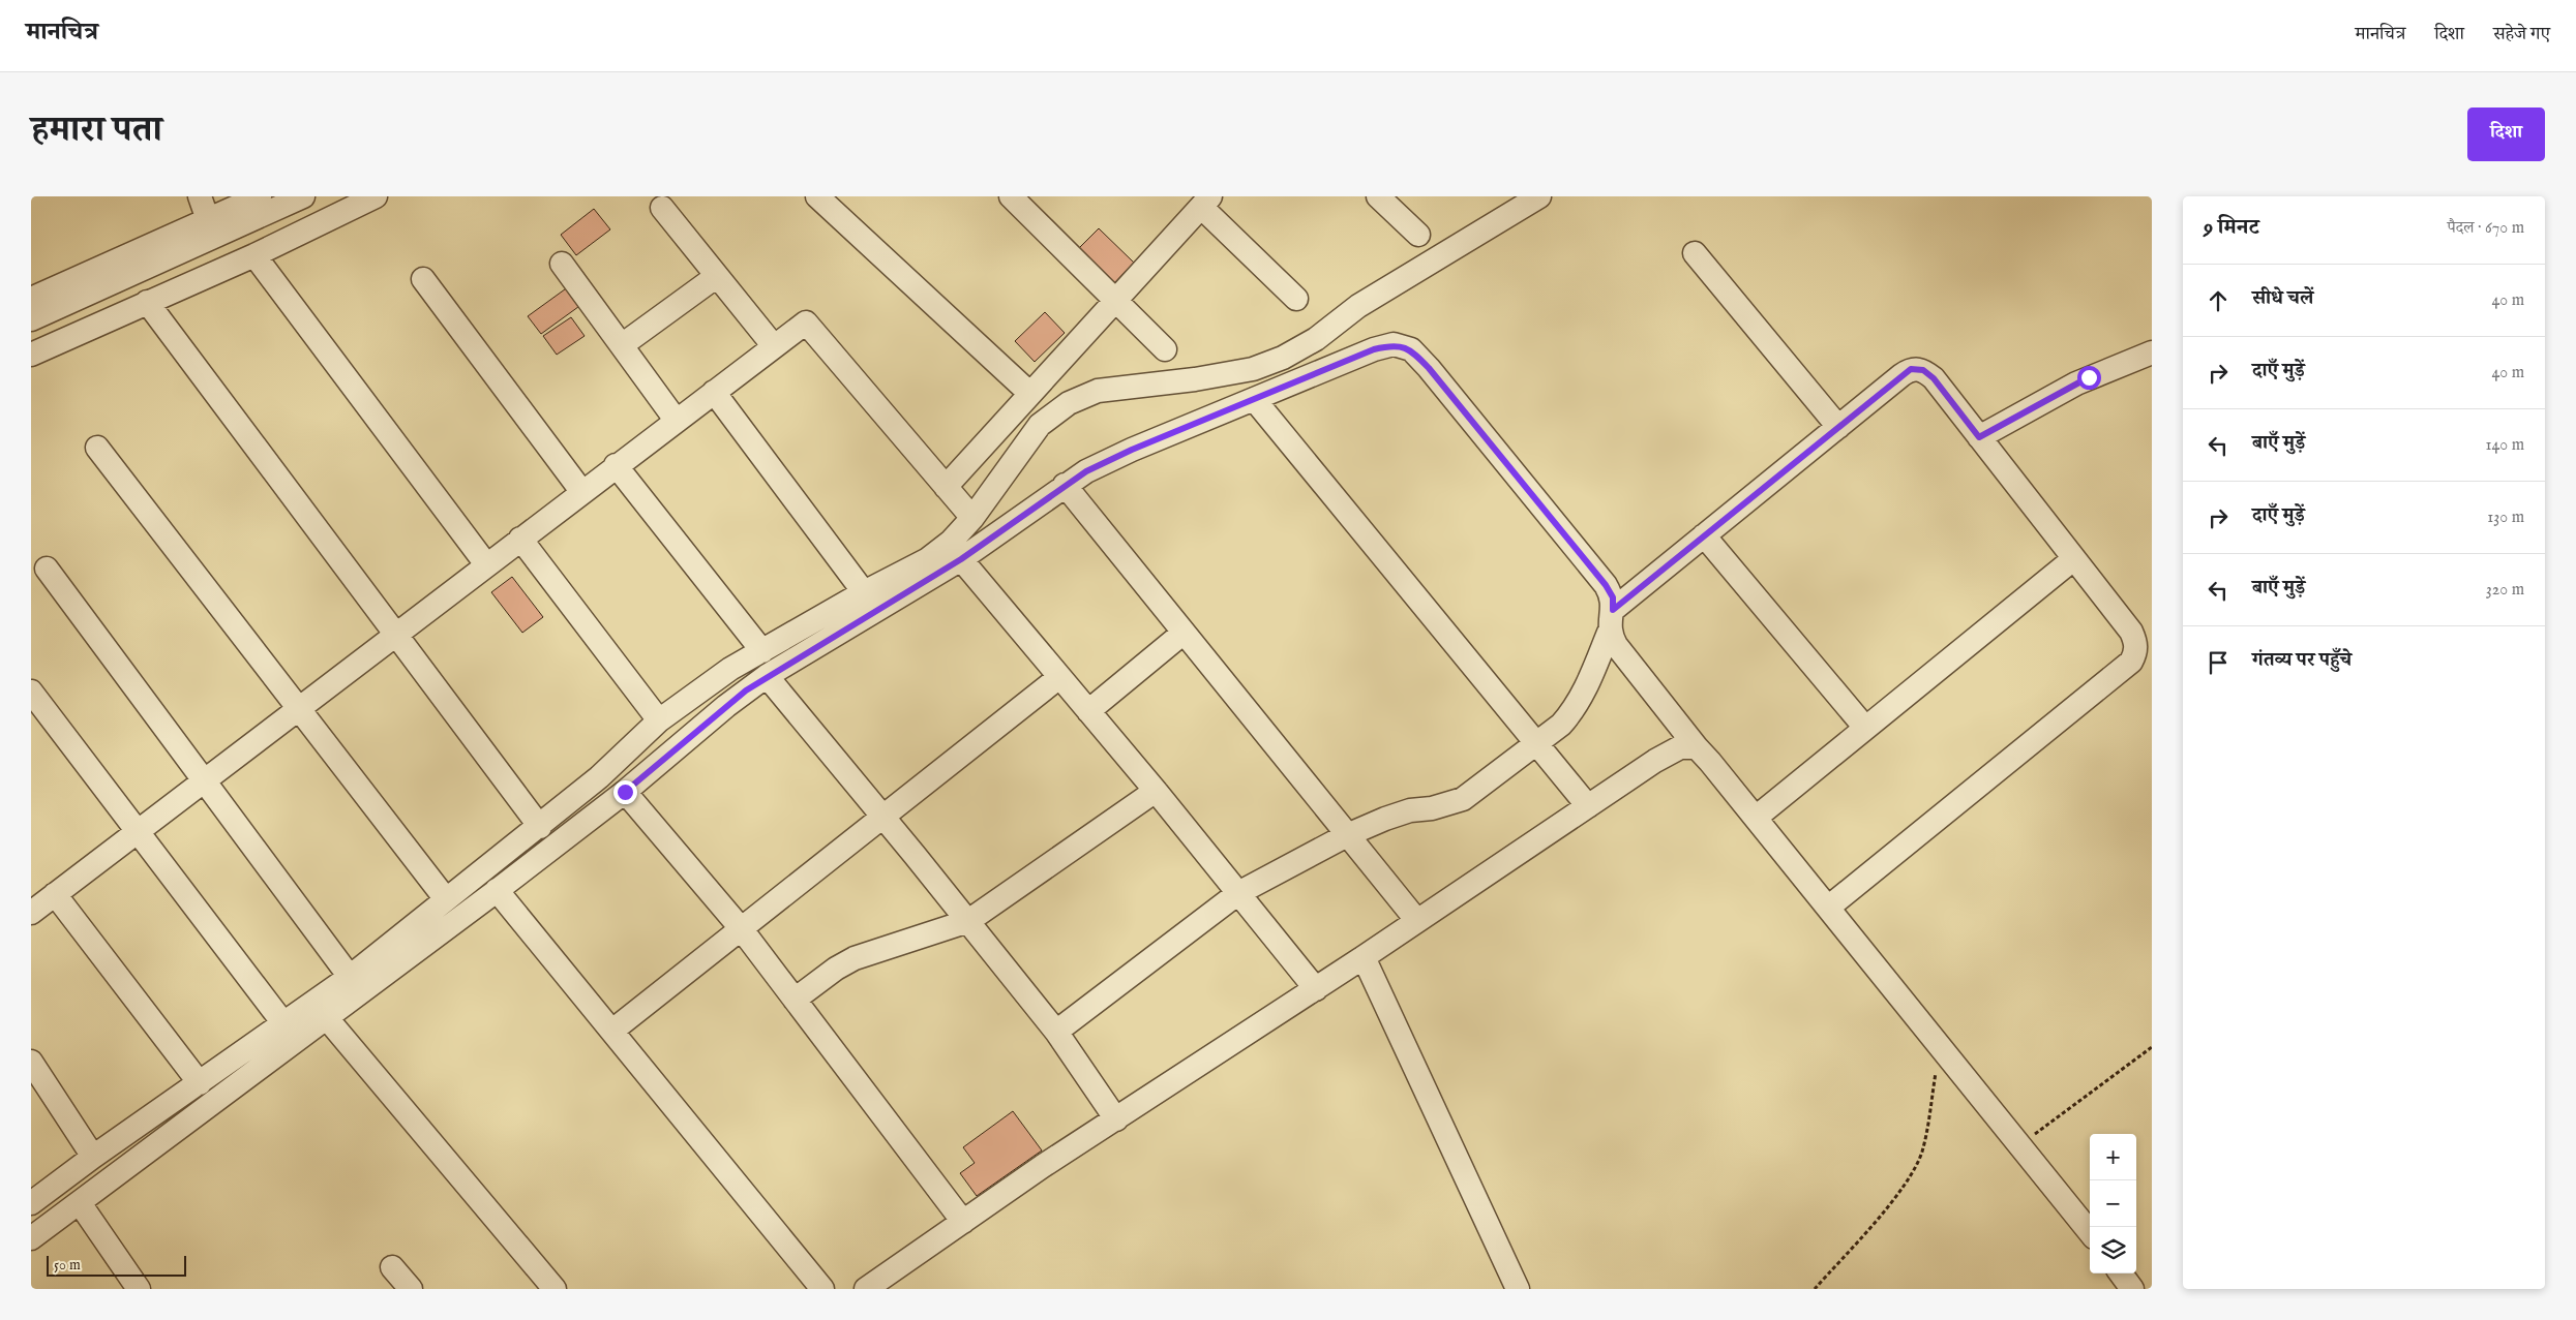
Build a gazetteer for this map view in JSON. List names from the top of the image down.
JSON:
{
  "scale_bar": "50 m",
  "page": {
    "header": "मानचित्र",
    "nav": ["मानचित्र", "दिशा", "सहेजे गए"],
    "title": "हमारा पता",
    "buttons": "दिशा",
    "heading": ["9 मिनट", "पैदल · 670 m"],
    "list": [
      ["सीधे चलें", "40 m"],
      ["दाएँ मुड़ें", "40 m"],
      ["बाएँ मुड़ें", "140 m"],
      ["दाएँ मुड़ें", "130 m"],
      ["बाएँ मुड़ें", "320 m"],
      "गंतव्य पर पहुँचे"
    ],
    "map_buttons": ["+", "−"],
    "scale": "50 m"
  }
}
